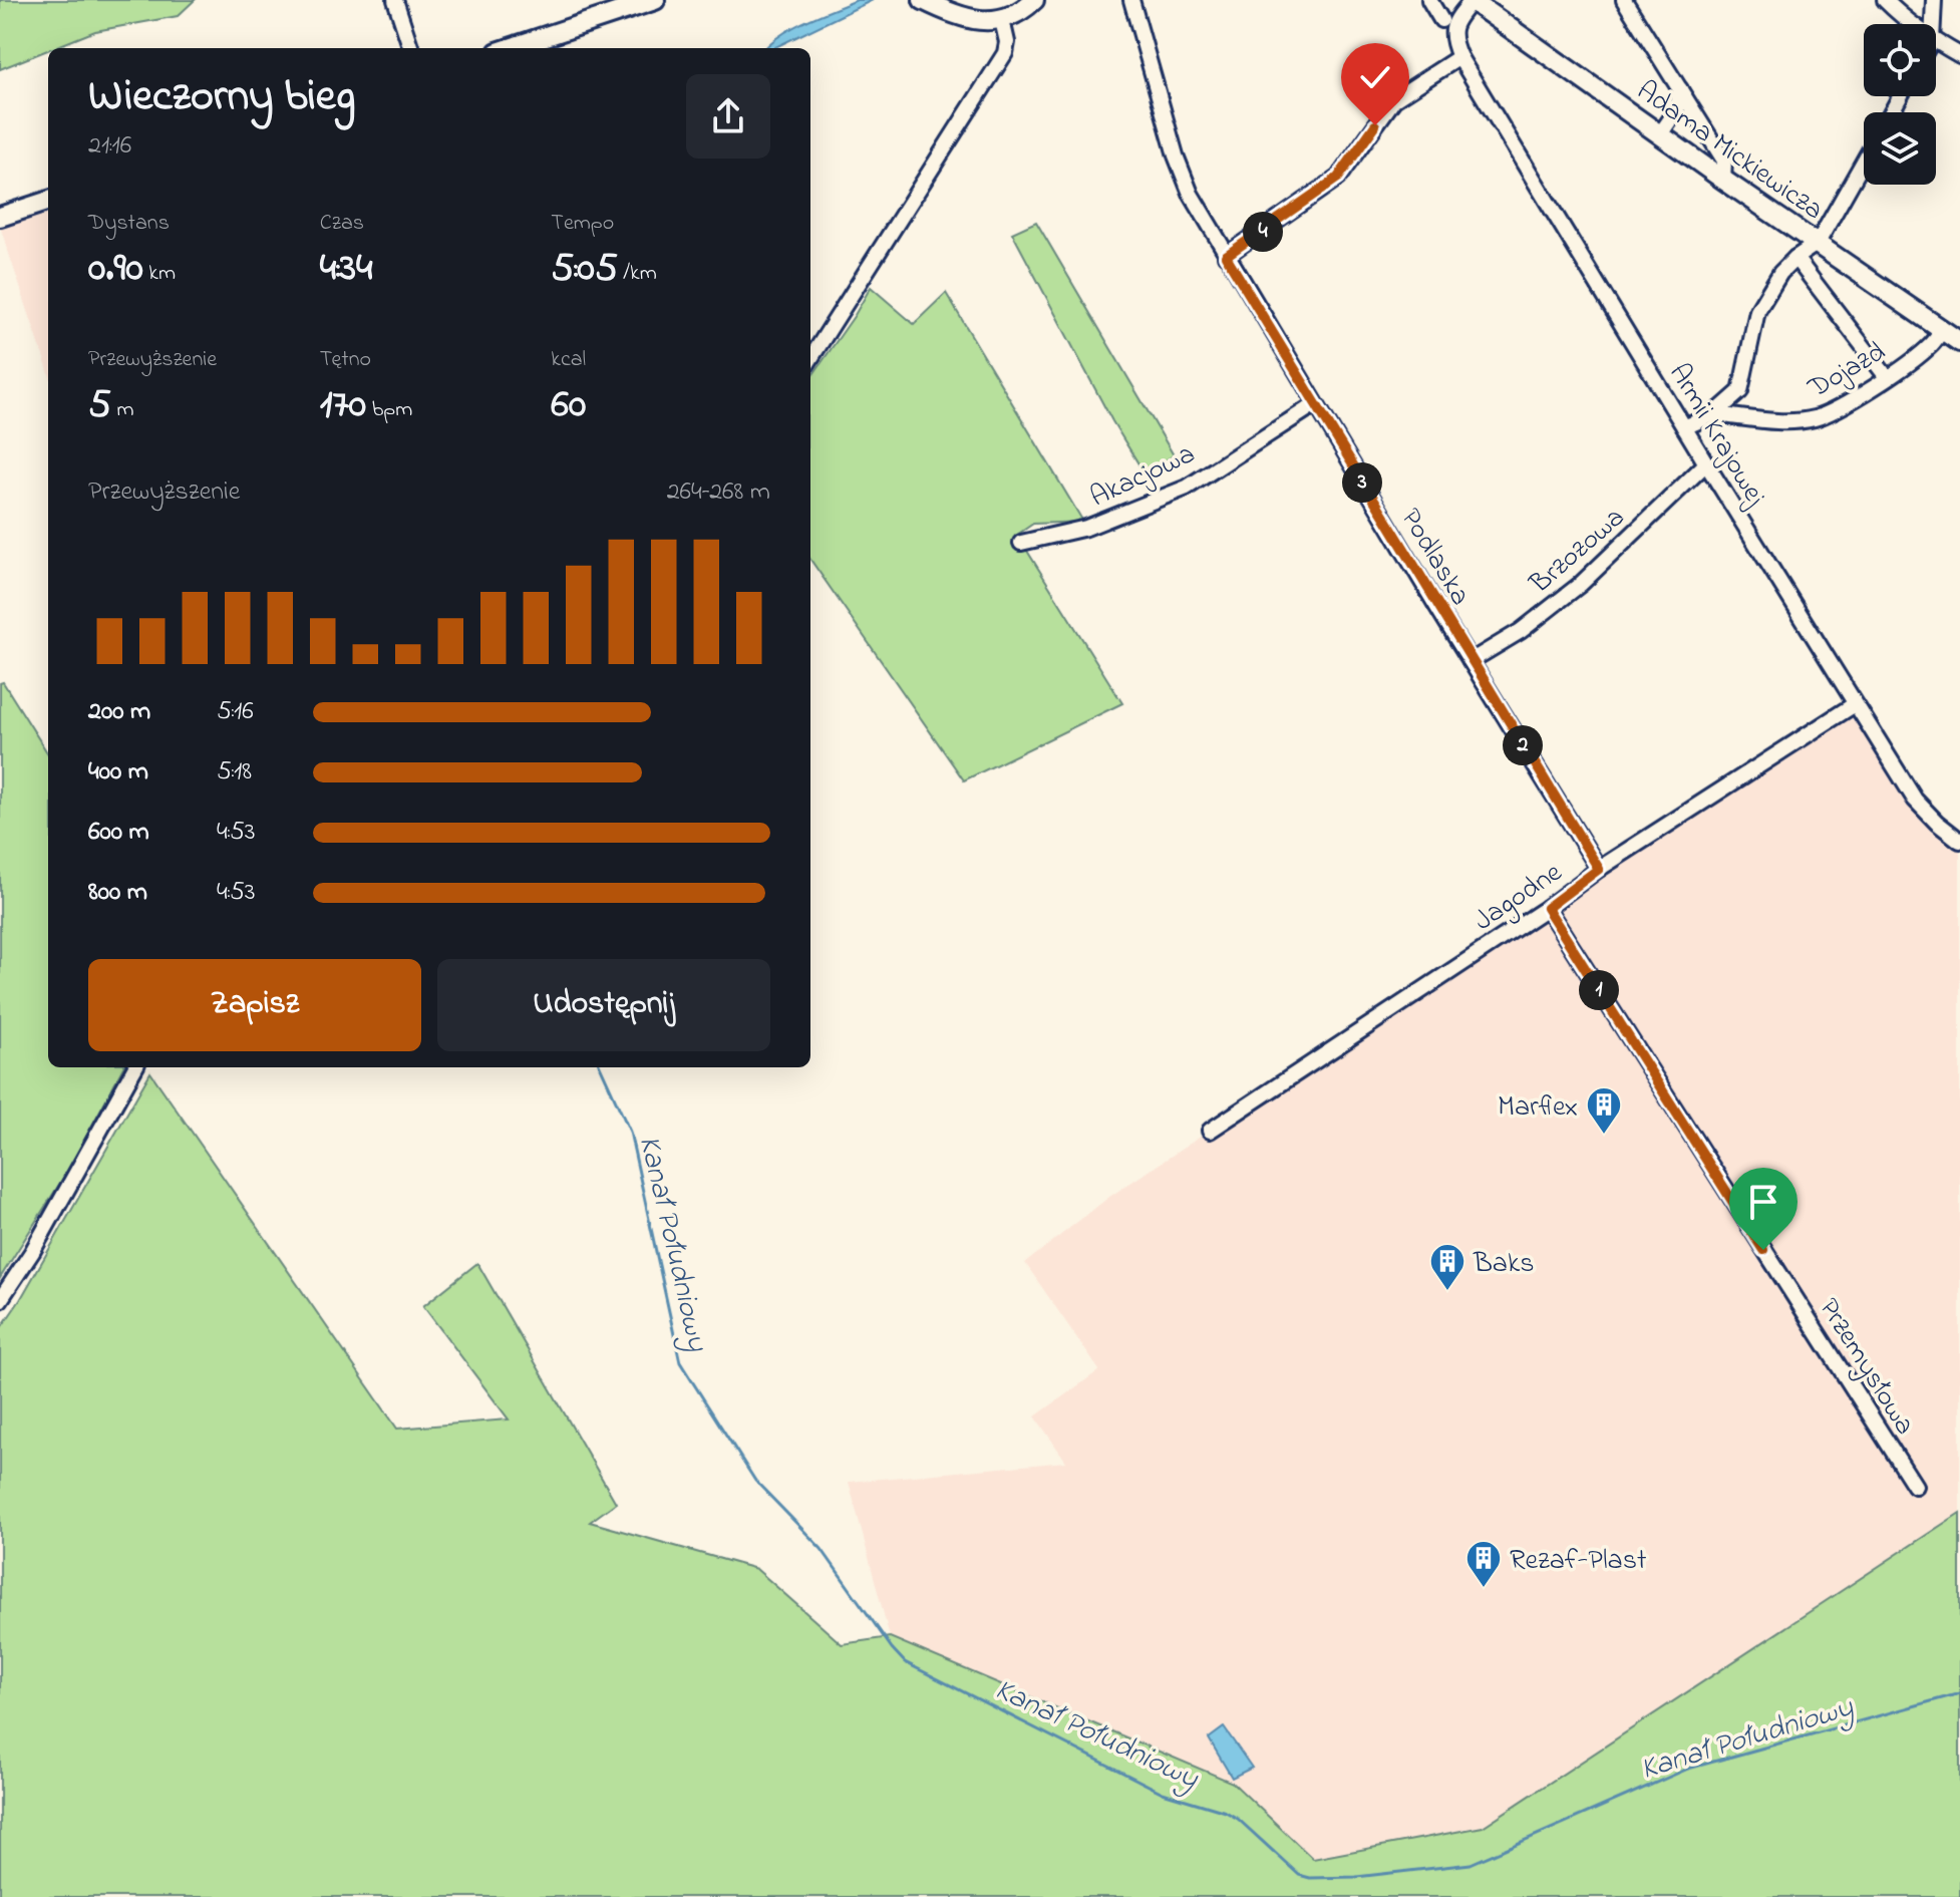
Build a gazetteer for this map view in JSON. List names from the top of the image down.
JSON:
{
  "streets": {
    "main road": ["Adama Mickiewicza"],
    "street": [
      "Dojazd",
      "Armii Krajowej",
      "Akacjowa",
      "Brzozowa",
      "Podlaska",
      "Jagodne",
      "Przemysłowa"
    ]
  },
  "crossings": [
    ["Adama Mickiewicza", "Dojazd"],
    ["Adama Mickiewicza", "Armii Krajowej"],
    ["Dojazd", "Armii Krajowej"],
    ["Armii Krajowej", "Brzozowa"],
    ["Armii Krajowej", "Jagodne"],
    ["Akacjowa", "Podlaska"],
    ["Brzozowa", "Podlaska"],
    ["Podlaska", "Jagodne"],
    ["Jagodne", "Przemysłowa"]
  ],
  "water": ["Kanał Południowy"],
  "places": {
    "building": ["Marflex", "Baks", "Rezaf-Plast"]
  },
  "page": {
    "heading": ["Wieczorny bieg", "21:16"],
    "stats": [
      ["Dystans", "0.90 km"],
      ["Czas", "4:34"],
      ["Tempo", "5:05 /km"],
      ["Przewyższenie", "5 m"],
      ["Tętno", "170 bpm"],
      ["kcal", "60"]
    ],
    "pins": [
      "4",
      "3",
      "2",
      "1"
    ],
    "chart": ["Przewyższenie", "264–268 m"],
    "list": [
      {
        "name": "200 m",
        "note": "5:16"
      },
      {
        "name": "400 m",
        "note": "5:18"
      },
      {
        "name": "600 m",
        "note": "4:53"
      },
      {
        "name": "800 m",
        "note": "4:53"
      }
    ],
    "buttons": ["Zapisz", "Udostępnij"]
  }
}
